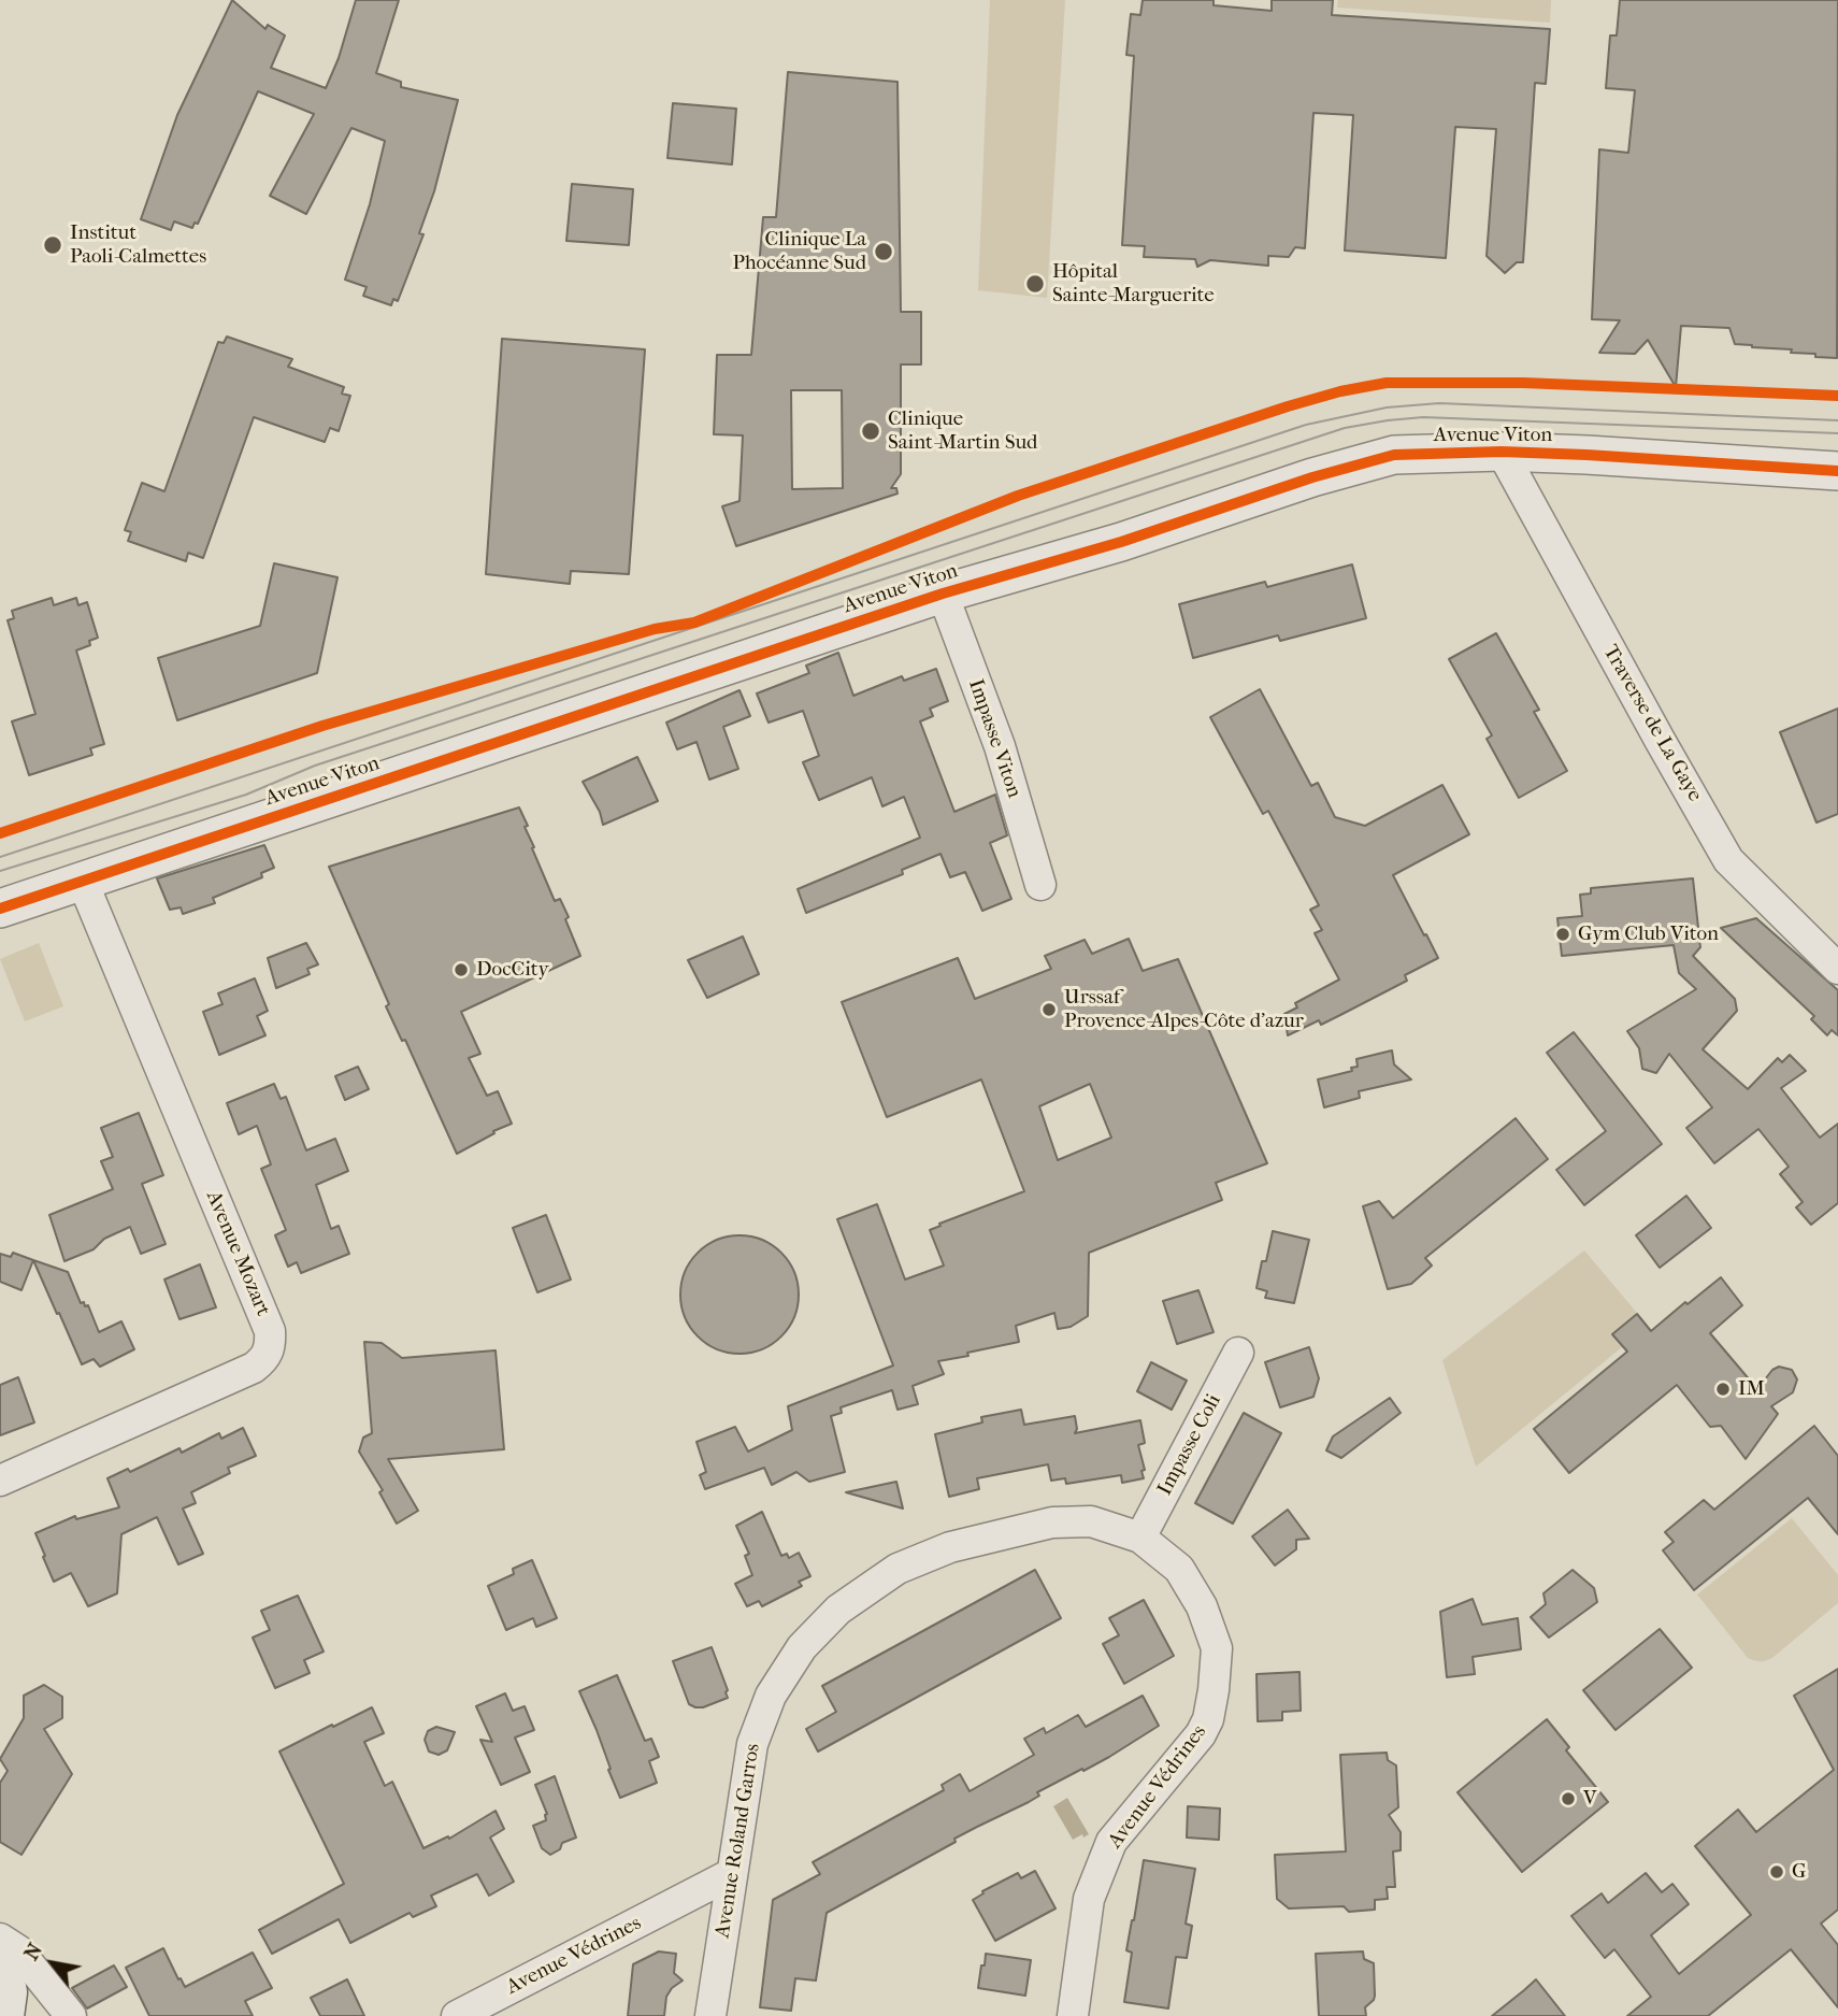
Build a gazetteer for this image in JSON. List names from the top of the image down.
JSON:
{
  "streets": {
    "street": [
      "Avenue Viton",
      "Traverse de La Gaye",
      "Impasse Viton",
      "Avenue Mozart",
      "Impasse Coli",
      "Avenue Védrines",
      "Avenue Roland Garros"
    ]
  },
  "crossings": [
    ["Avenue Viton", "Traverse de La Gaye"],
    ["Avenue Viton", "Impasse Viton"],
    ["Avenue Viton", "Avenue Mozart"],
    ["Impasse Coli", "Avenue Védrines"],
    ["Impasse Coli", "Avenue Roland Garros"],
    ["Avenue Védrines", "Avenue Roland Garros"]
  ],
  "places": [
    "Institut Paoli-Calmettes",
    "Clinique La Phocéanne Sud",
    "Hôpital Sainte-Marguerite",
    "Clinique Saint-Martin Sud",
    "Gym Club Viton",
    "DocCity",
    "Urssaf Provence-Alpes-Côte d'azur",
    "IM",
    "V",
    "G"
  ],
  "north": "top left"
}
